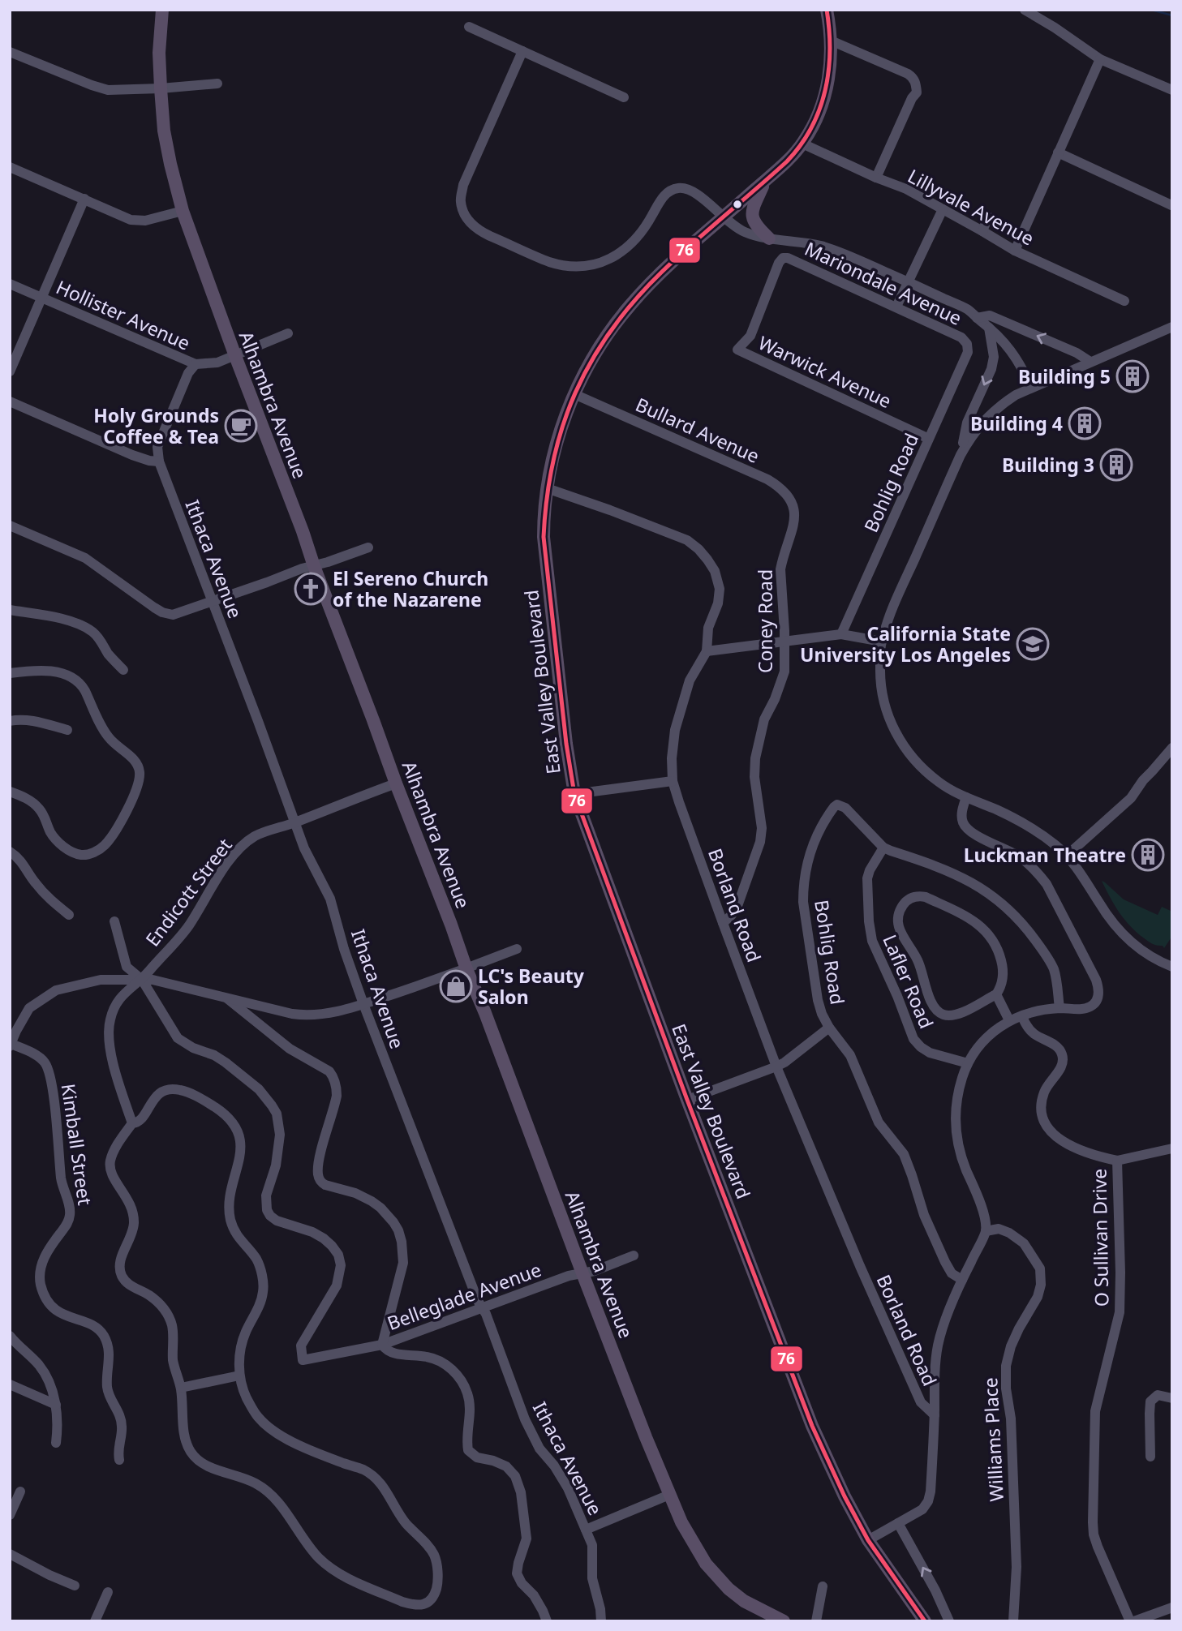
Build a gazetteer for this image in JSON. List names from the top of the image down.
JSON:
{
  "streets": {
    "main road": ["Alhambra Avenue", "East Valley Boulevard"],
    "street": [
      "Lillyvale Avenue",
      "Mariondale Avenue",
      "Hollister Avenue",
      "Warwick Avenue",
      "Bullard Avenue",
      "Bohlig Road",
      "Ithaca Avenue",
      "Coney Road",
      "Endicott Street",
      "Borland Road",
      "Lafler Road",
      "Kimball Street",
      "O Sullivan Drive",
      "Belleglade Avenue",
      "Williams Place"
    ]
  },
  "crossings": [
    ["Lillyvale Avenue", "East Valley Boulevard"],
    ["Mariondale Avenue", "Warwick Avenue"],
    ["Mariondale Avenue", "Bohlig Road"],
    ["Mariondale Avenue", "East Valley Boulevard"],
    ["Hollister Avenue", "Alhambra Avenue"],
    ["Hollister Avenue", "Ithaca Avenue"],
    ["Warwick Avenue", "Bohlig Road"],
    ["Alhambra Avenue", "Endicott Street"],
    ["Alhambra Avenue", "Belleglade Avenue"],
    ["Bullard Avenue", "Coney Road"],
    ["Bullard Avenue", "East Valley Boulevard"],
    ["Bohlig Road", "Lafler Road"],
    ["Ithaca Avenue", "Endicott Street"],
    ["Ithaca Avenue", "Belleglade Avenue"],
    ["Coney Road", "Borland Road"],
    ["East Valley Boulevard", "Borland Road"],
    ["Endicott Street", "Belleglade Avenue"]
  ],
  "places": {
    "building": [
      "Building 5",
      "Building 4",
      "Building 3",
      "Luckman Theatre"
    ],
    "cafe": ["Holy Grounds Coffee & Tea"],
    "church": ["El Sereno Church of the Nazarene"],
    "school or university": ["California State University Los Angeles"],
    "shop": ["LC's Beauty Salon"]
  },
  "lines": ["transit line 76"]
}
